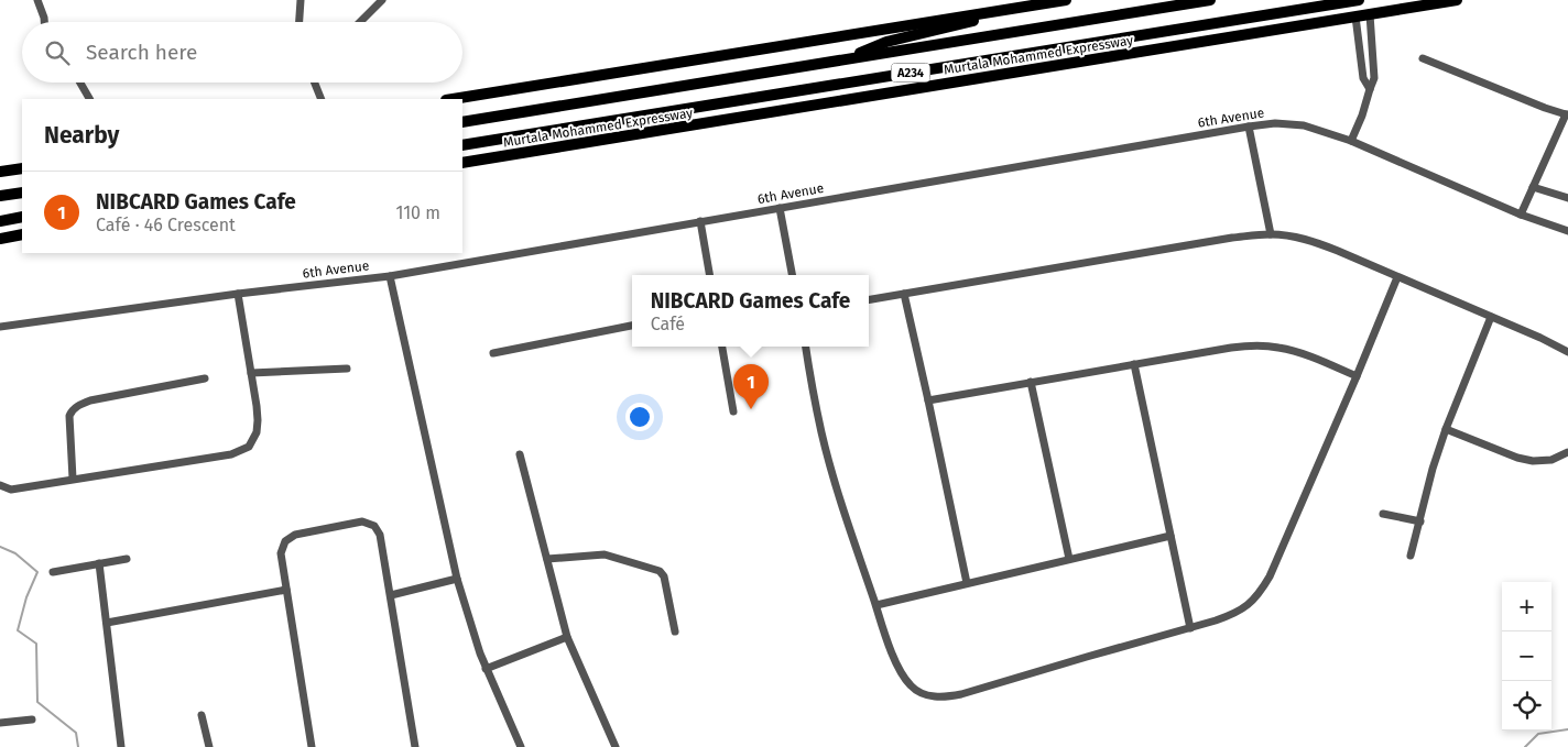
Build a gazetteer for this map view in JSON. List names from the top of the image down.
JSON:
{
  "streets": {
    "highway": ["Murtala Mohammed Expressway", "A234"],
    "street": ["6th Avenue"]
  },
  "page": {
    "search": "Search here",
    "heading": "Nearby",
    "list": [
      {
        "mark": "1",
        "name": "NIBCARD Games Cafe",
        "note": "Café · 46 Crescent",
        "value": "110 m"
      }
    ],
    "popup": ["NIBCARD Games Cafe", "Café"],
    "pins": "1",
    "map_buttons": ["+", "−"]
  }
}
